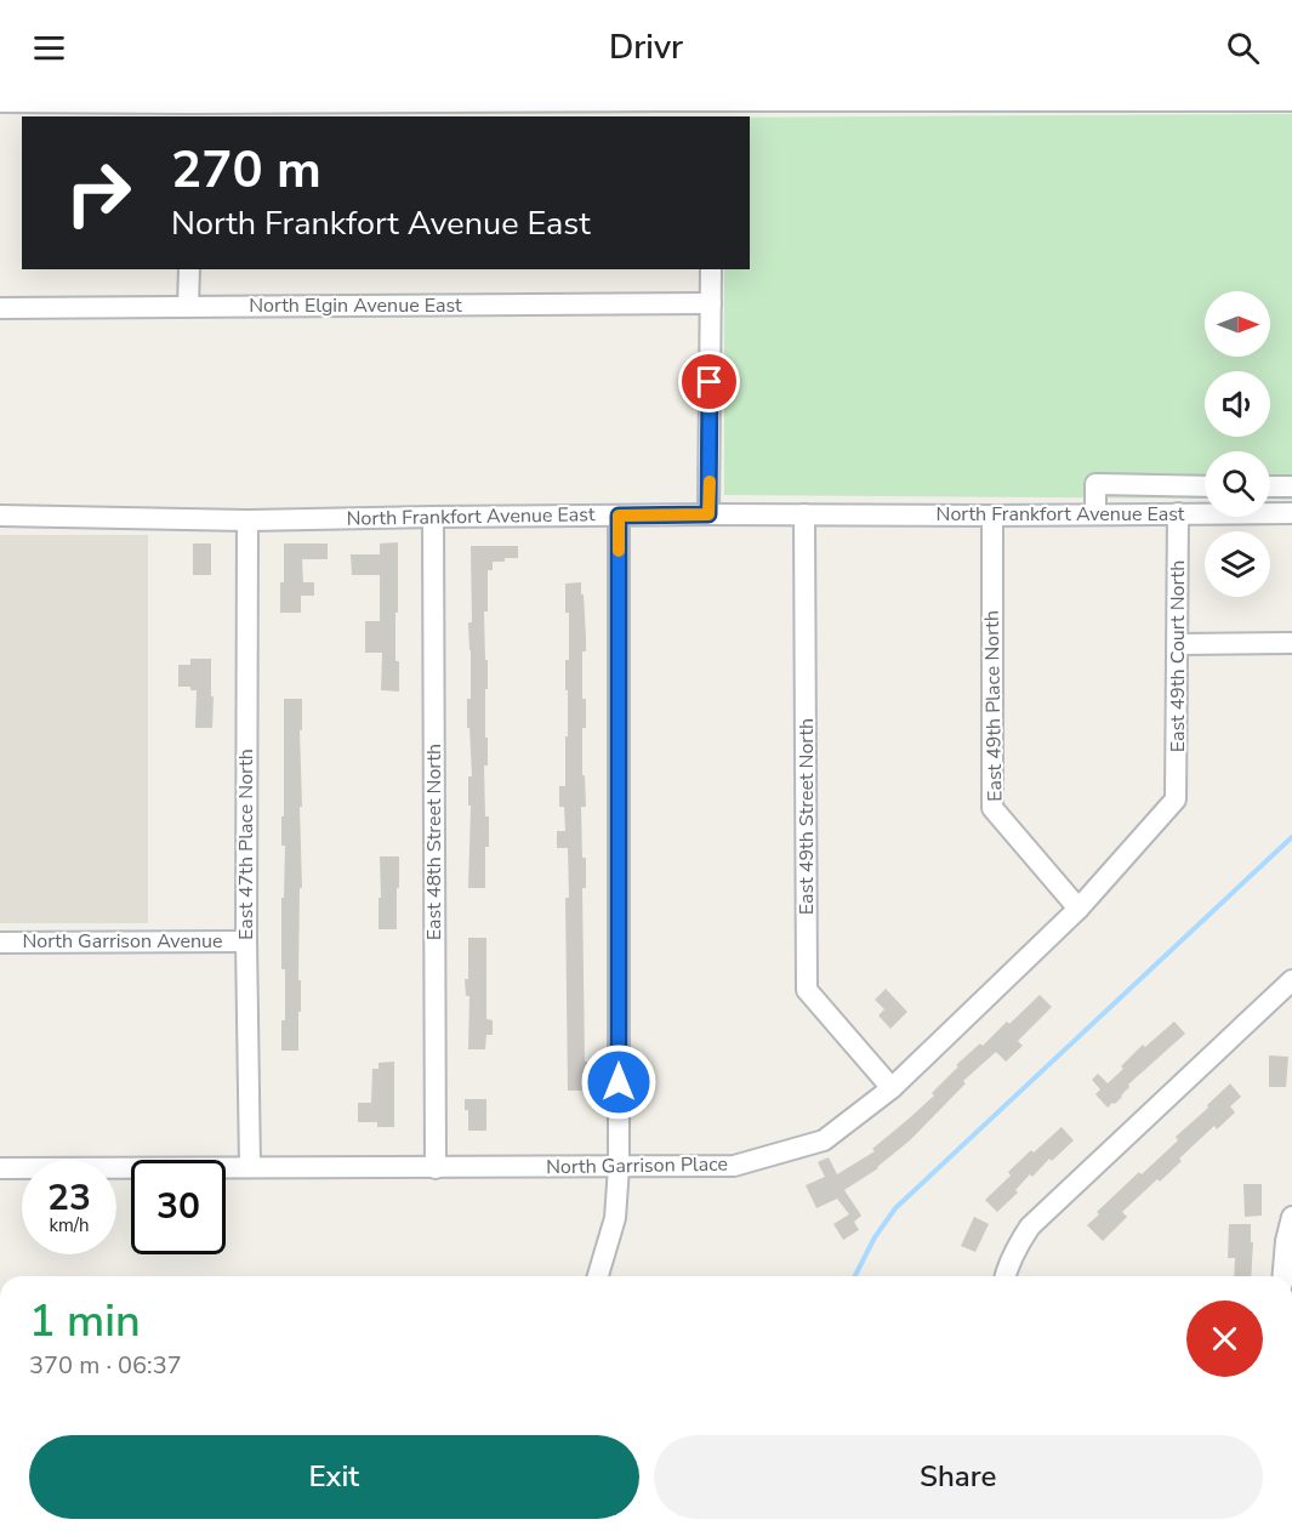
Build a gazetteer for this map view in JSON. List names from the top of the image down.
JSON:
{
  "streets": {
    "street": [
      "North Elgin Avenue East",
      "North Frankfort Avenue East",
      "East 49th Court North",
      "East 49th Place North",
      "East 49th Street North",
      "East 48th Street North",
      "East 47th Place North",
      "North Garrison Avenue",
      "North Garrison Place"
    ]
  },
  "crossings": [
    ["North Frankfort Avenue East", "East 49th Court North"],
    ["North Frankfort Avenue East", "East 49th Place North"],
    ["North Frankfort Avenue East", "East 49th Street North"],
    ["North Frankfort Avenue East", "East 48th Street North"],
    ["North Frankfort Avenue East", "East 47th Place North"],
    ["East 49th Court North", "North Garrison Place"],
    ["East 49th Place North", "North Garrison Place"],
    ["East 49th Street North", "North Garrison Place"],
    ["East 48th Street North", "North Garrison Place"],
    ["East 47th Place North", "North Garrison Avenue"],
    ["East 47th Place North", "North Garrison Place"]
  ],
  "north": "right",
  "page": {
    "header": "Drivr",
    "turn": ["270 m", "North Frankfort Avenue East"],
    "speed": "23 km/h",
    "limit": "30",
    "heading": ["1 min", "370 m · 06:37"],
    "buttons": ["Exit", "Share"]
  }
}
